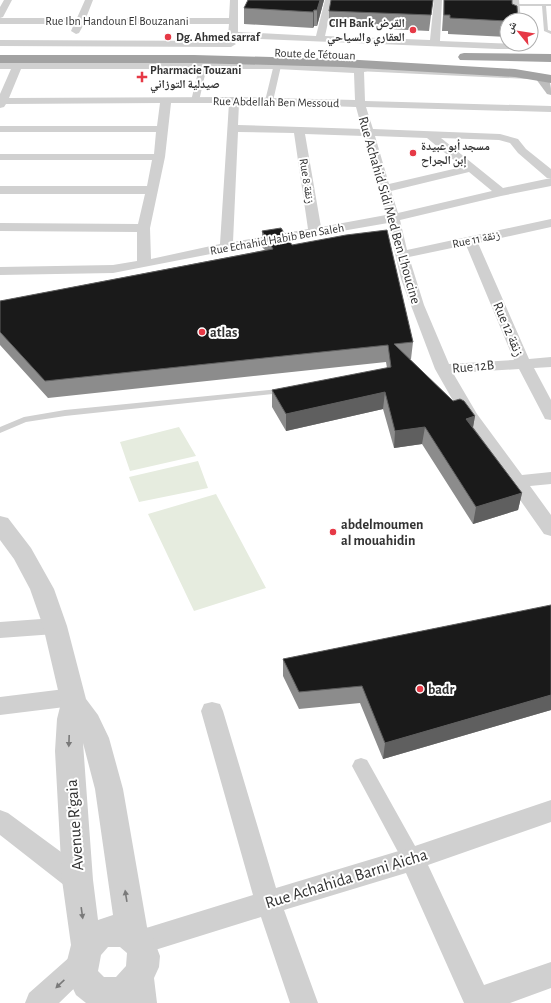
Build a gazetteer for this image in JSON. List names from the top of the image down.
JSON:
{
  "streets": {
    "highway": ["Route de Tétouan"],
    "street": [
      "Rue Ibn Handoun El Bouzanani",
      "Rue Abdellah Ben Messoud",
      "Rue 8 زنقة",
      "Rue Achahid Sidi Med Ben L'houcine",
      "Rue Echahid Habib Ben Saleh",
      "Rue 11 زنقة",
      "Rue 12 زنقة",
      "Rue 12B",
      "Avenue R'gaia",
      "Rue Achahida Barni Aicha"
    ]
  },
  "crossings": [
    ["Rue Abdellah Ben Messoud", "Rue Achahid Sidi Med Ben L'houcine"],
    ["Rue 8 زنقة", "Rue Echahid Habib Ben Saleh"],
    ["Rue Achahid Sidi Med Ben L'houcine", "Rue Echahid Habib Ben Saleh"],
    ["Rue Achahid Sidi Med Ben L'houcine", "Rue 11 زنقة"],
    ["Rue Achahid Sidi Med Ben L'houcine", "Rue 12B"],
    ["Rue 11 زنقة", "Rue 12 زنقة"],
    ["Rue 12 زنقة", "Rue 12B"],
    ["Avenue R'gaia", "Rue Achahida Barni Aicha"]
  ],
  "places": {
    "other": [
      "CIH Bank القرض العقاري والسياحي",
      "Dg. Ahmed sarraf",
      "مسجد أبو عبيدة إبن الجراح",
      "atlas",
      "abdelmoumen al mouahidin",
      "badr"
    ],
    "health": ["Pharmacie Touzani صيدلية التوزاني"]
  },
  "north": "top left"
}
